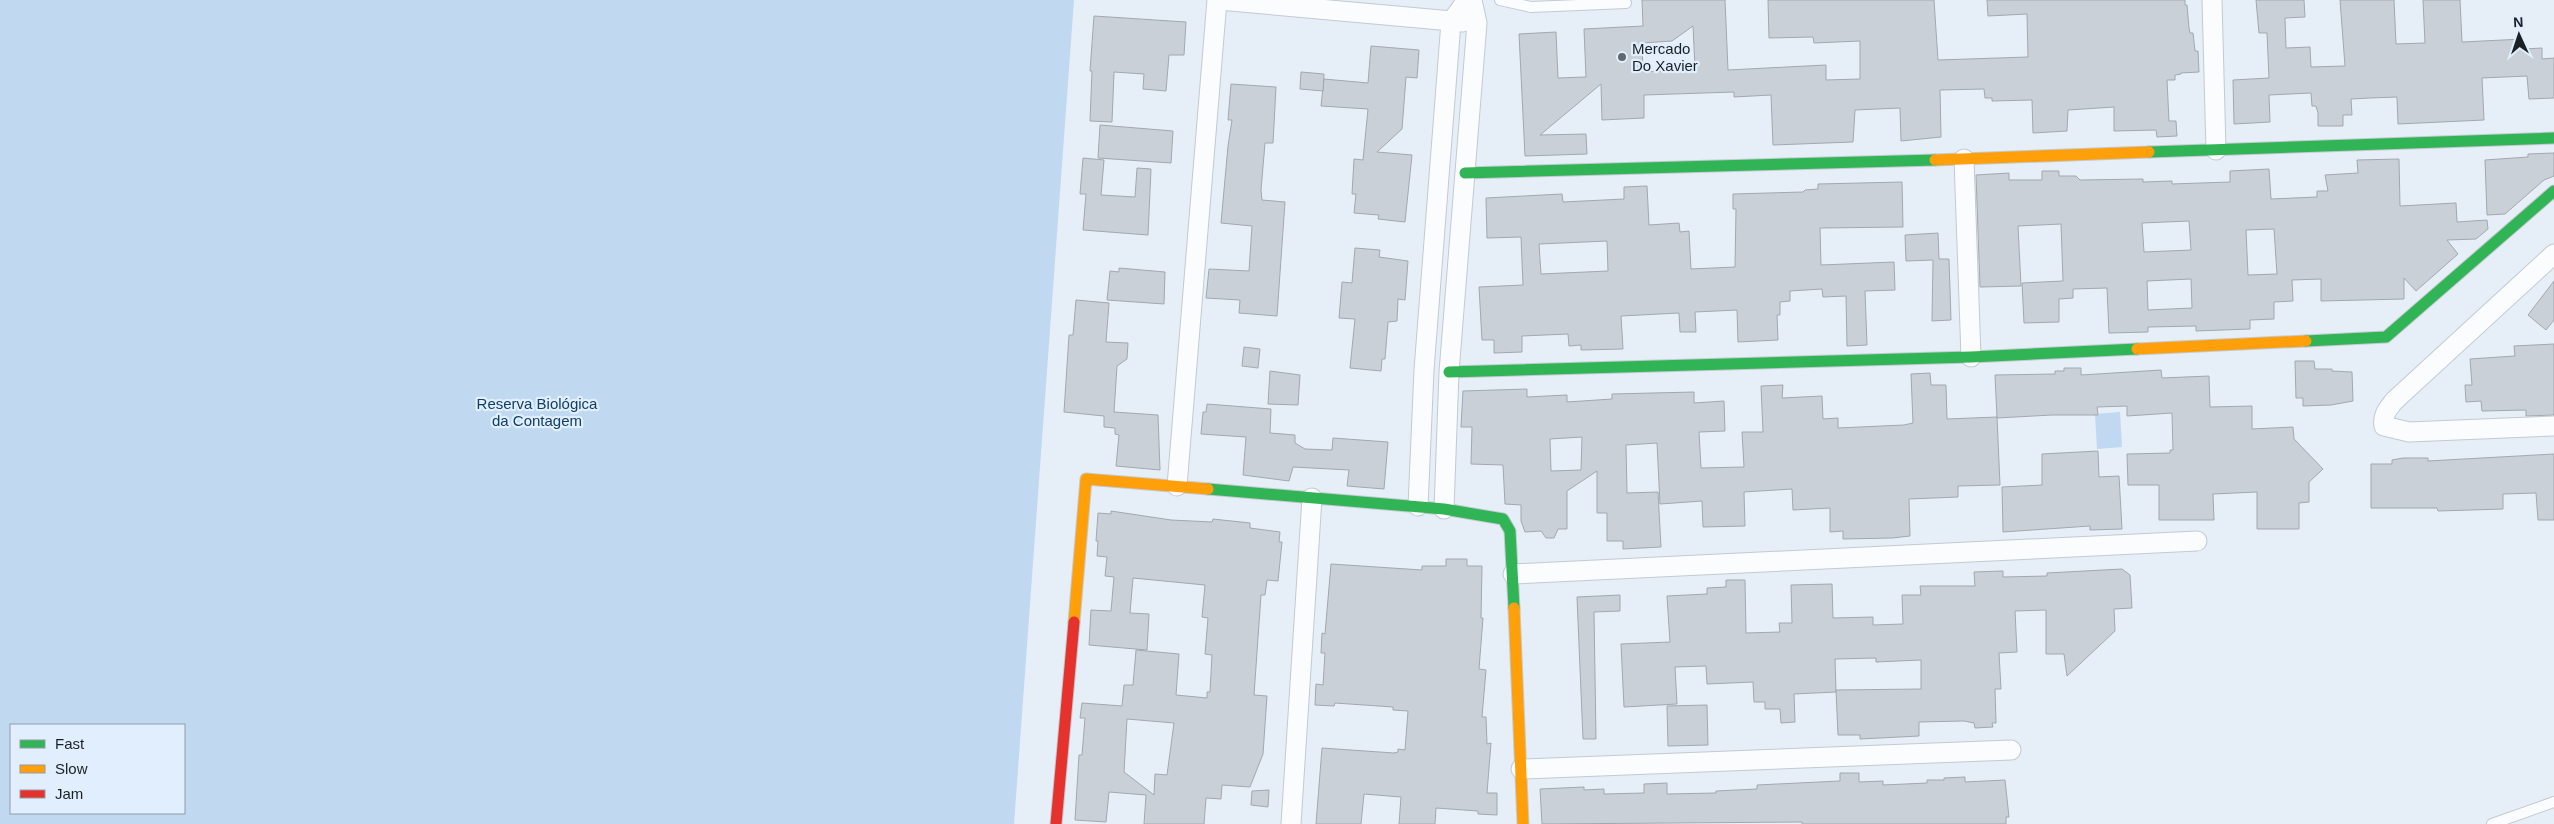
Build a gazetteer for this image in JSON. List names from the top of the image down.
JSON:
{
  "parks": ["Reserva Biológica da Contagem"],
  "places": ["Mercado Do Xavier"],
  "legend": ["Fast", "Slow", "Jam"],
  "north": "top"
}
